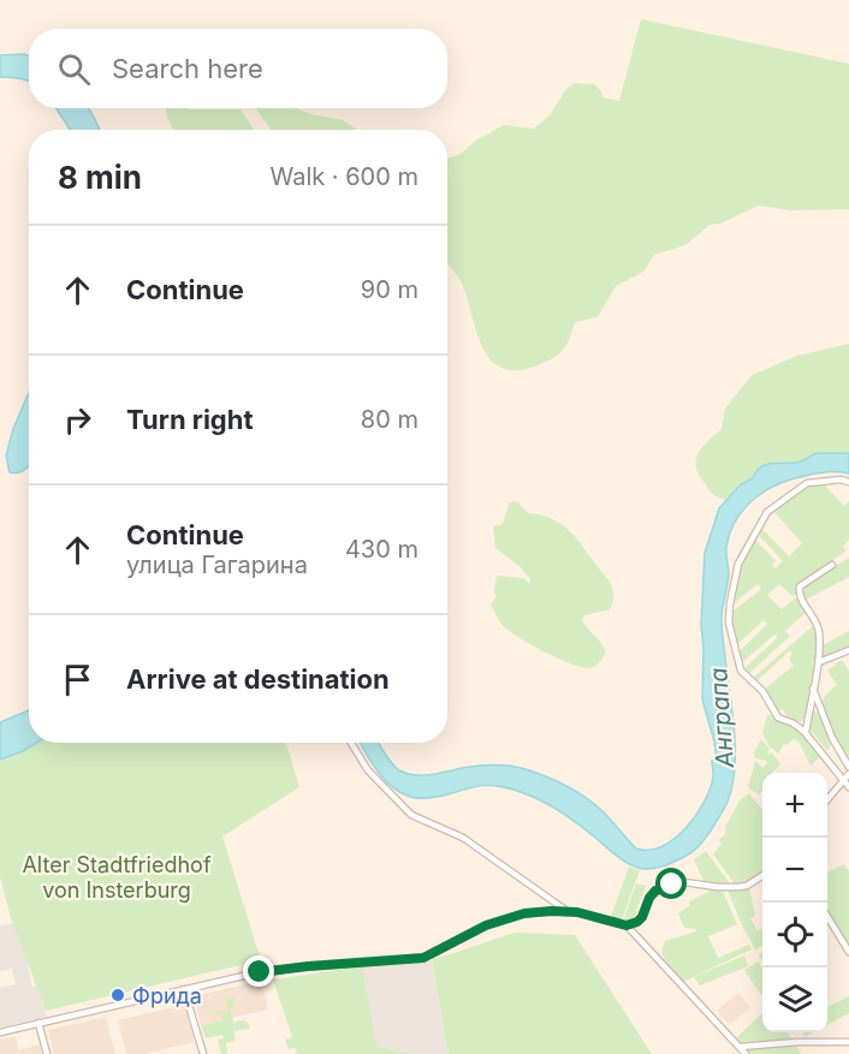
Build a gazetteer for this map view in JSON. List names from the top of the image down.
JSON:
{
  "water": ["Анграпа"],
  "parks": ["Alter Stadtfriedhof von Insterburg"],
  "places": ["Фрида"],
  "page": {
    "search": "Search here",
    "heading": ["8 min", "Walk · 600 m"],
    "list": [
      ["Continue", "90 m"],
      ["Turn right", "80 m"],
      ["Continue", "улица Гагарина", "430 m"],
      "Arrive at destination"
    ],
    "map_buttons": ["+", "−"]
  }
}
